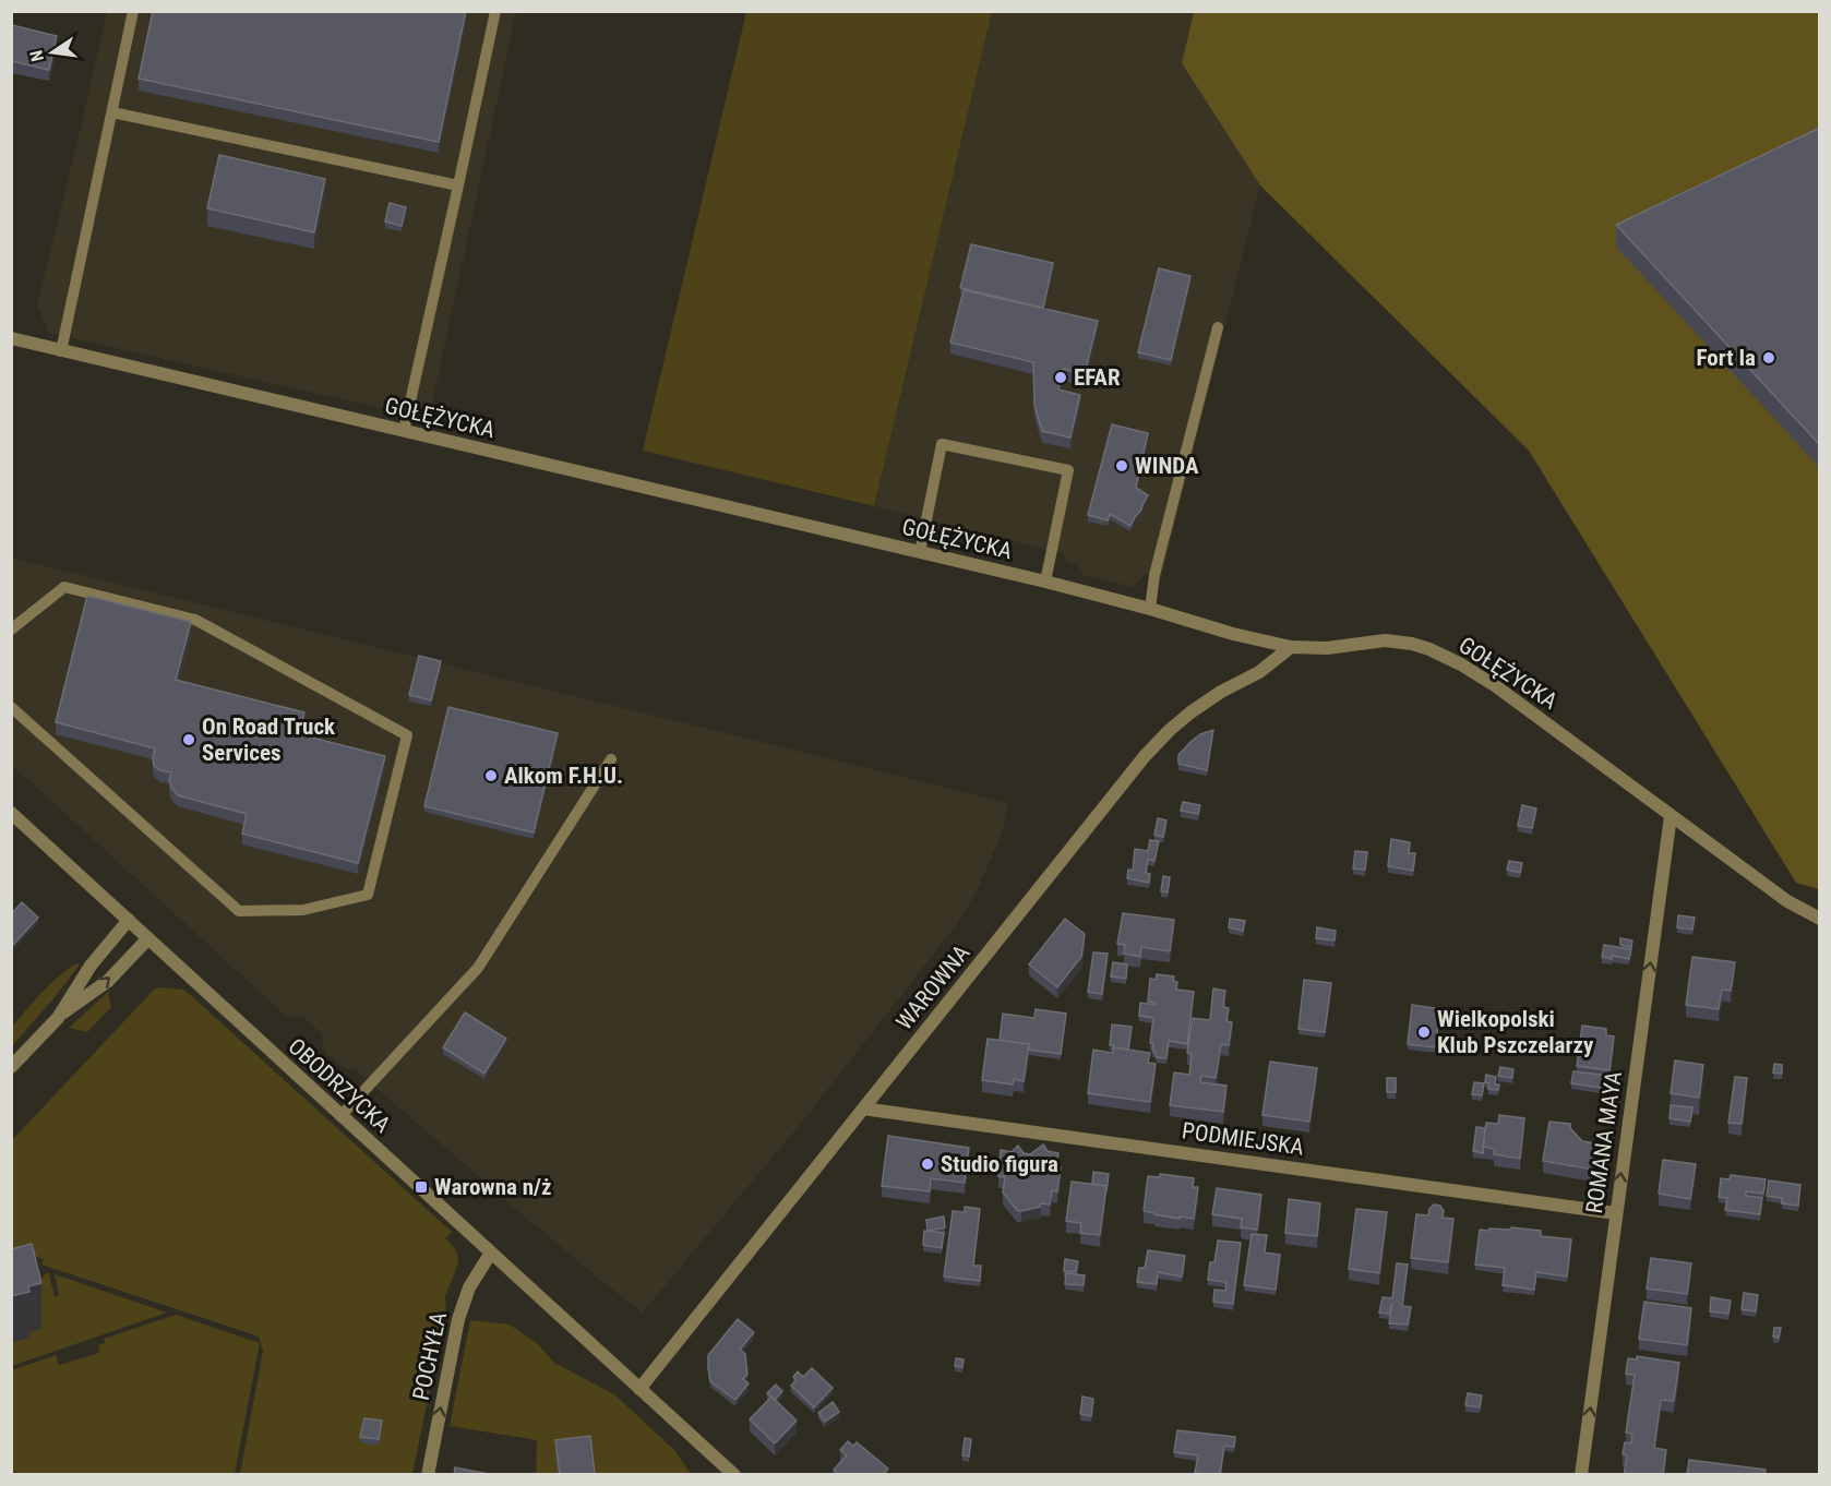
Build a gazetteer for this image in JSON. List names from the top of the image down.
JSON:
{
  "streets": {
    "street": [
      "GOŁĘŻYCKA",
      "WAROWNA",
      "OBODRZYCKA",
      "PODMIEJSKA",
      "ROMANA MAYA",
      "POCHYŁA"
    ]
  },
  "crossings": [
    ["GOŁĘŻYCKA", "WAROWNA"],
    ["GOŁĘŻYCKA", "ROMANA MAYA"],
    ["WAROWNA", "OBODRZYCKA"],
    ["WAROWNA", "PODMIEJSKA"],
    ["OBODRZYCKA", "POCHYŁA"],
    ["PODMIEJSKA", "ROMANA MAYA"]
  ],
  "one_way": ["ROMANA MAYA", "POCHYŁA"],
  "places": {
    "other": [
      "Fort Ia",
      "EFAR",
      "WINDA",
      "On Road Truck Services",
      "Alkom F.H.U.",
      "Wielkopolski Klub Pszczelarzy",
      "Studio figura"
    ],
    "transit": ["Warowna n/ż"]
  },
  "north": "left"
}
